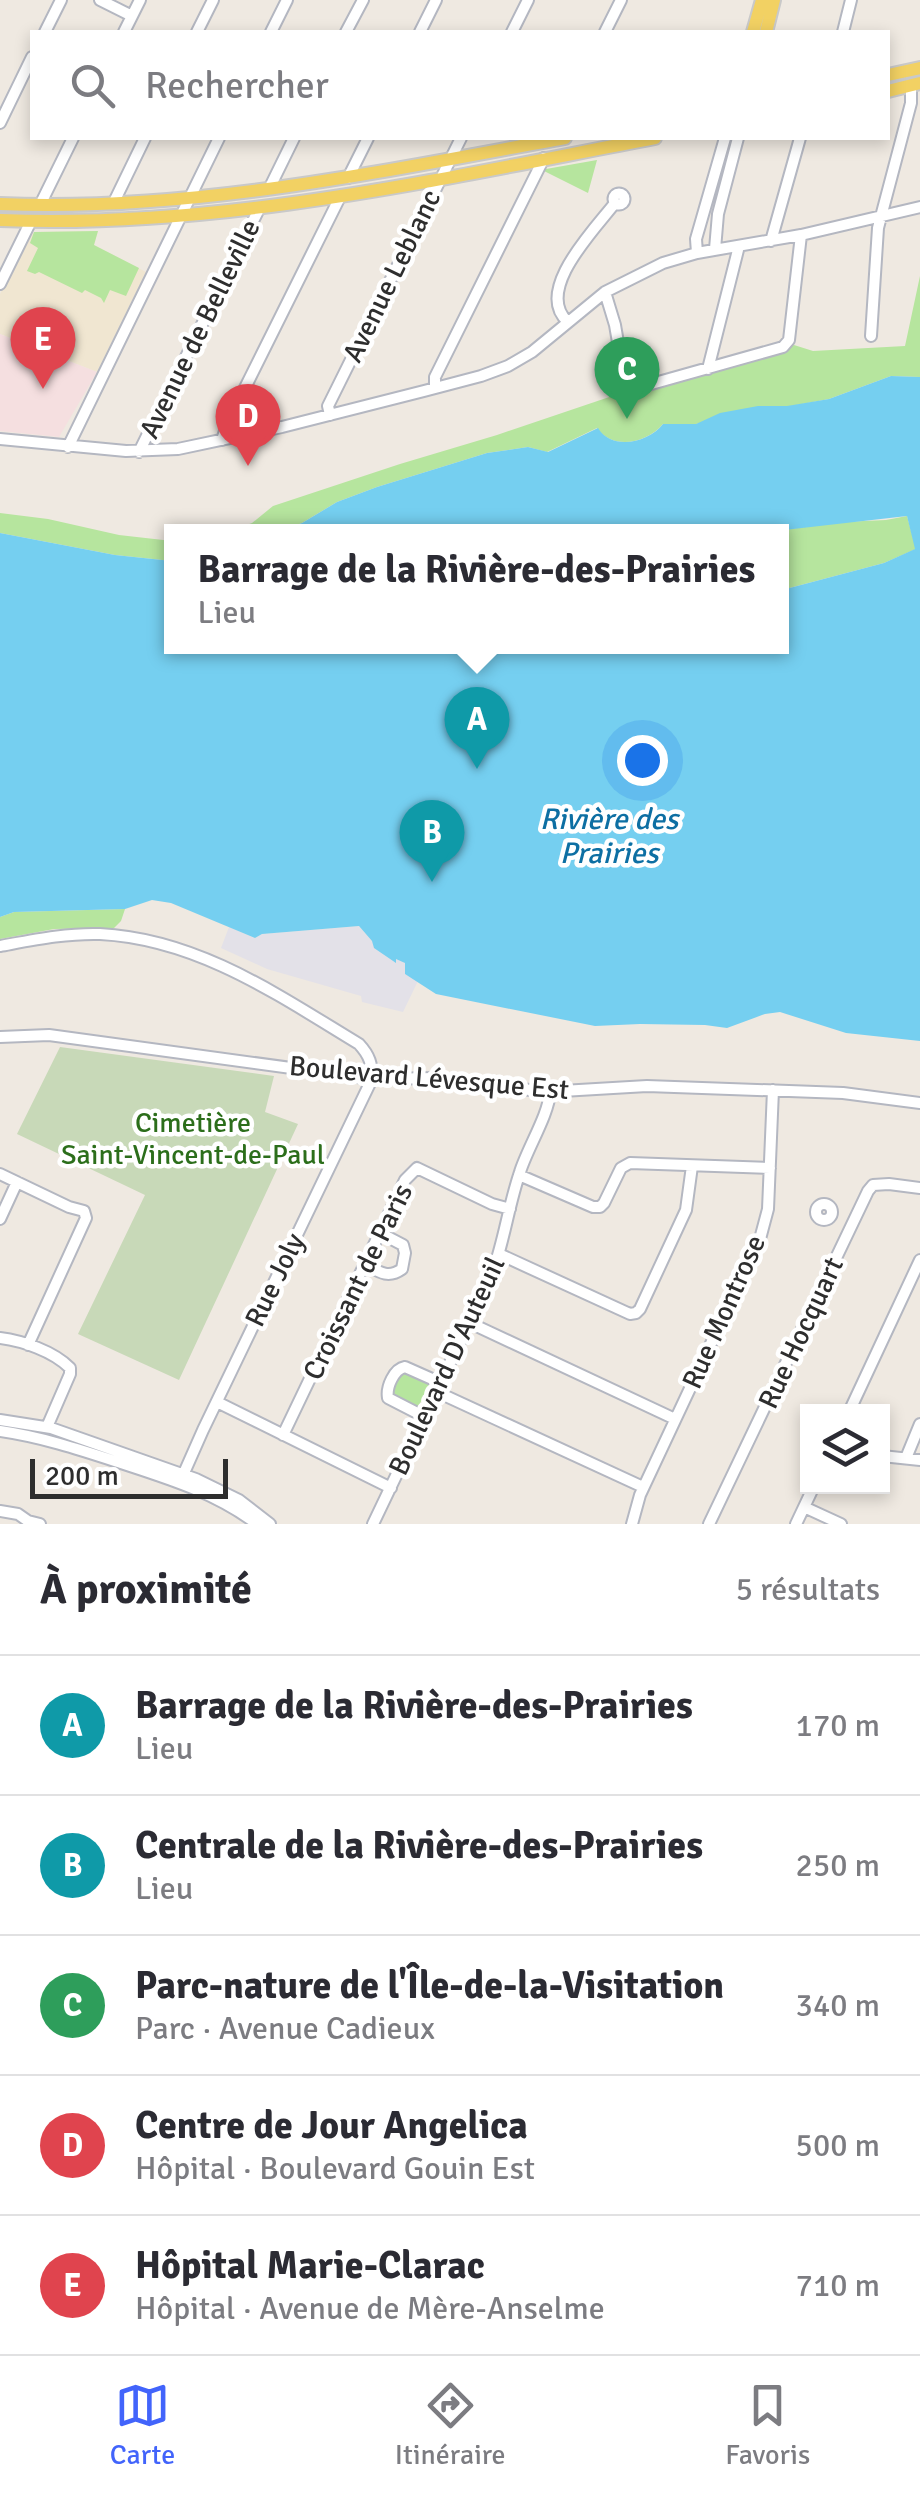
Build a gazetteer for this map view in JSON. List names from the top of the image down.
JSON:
{
  "streets": {
    "street": [
      "Avenue Leblanc",
      "Avenue de Belleville",
      "Boulevard Lévesque Est",
      "Rue Joly",
      "Croissant de Paris",
      "Rue Montrose",
      "Rue Hocquart",
      "Boulevard D'Auteuil"
    ]
  },
  "crossings": [
    ["Boulevard Lévesque Est", "Rue Joly"],
    ["Boulevard Lévesque Est", "Rue Montrose"],
    ["Boulevard Lévesque Est", "Boulevard D'Auteuil"],
    ["Croissant de Paris", "Boulevard D'Auteuil"]
  ],
  "water": ["Rivière des Prairies"],
  "parks": ["Cimetière Saint-Vincent-de-Paul"],
  "scale_bar": "200 m",
  "page": {
    "search": "Rechercher",
    "pins": [
      "E",
      "C",
      "D",
      "A",
      "B"
    ],
    "popup": ["Barrage de la Rivière-des-Prairies", "Lieu"],
    "scale": "200 m",
    "heading": ["À proximité", "5 résultats"],
    "list": [
      {
        "mark": "A",
        "name": "Barrage de la Rivière-des-Prairies",
        "note": "Lieu",
        "value": "170 m"
      },
      {
        "mark": "B",
        "name": "Centrale de la Rivière-des-Prairies",
        "note": "Lieu",
        "value": "250 m"
      },
      {
        "mark": "C",
        "name": "Parc-nature de l'Île-de-la-Visitation",
        "note": "Parc · Avenue Cadieux",
        "value": "340 m"
      },
      {
        "mark": "D",
        "name": "Centre de Jour Angelica",
        "note": "Hôpital · Boulevard Gouin Est",
        "value": "500 m"
      },
      {
        "mark": "E",
        "name": "Hôpital Marie-Clarac",
        "note": "Hôpital · Avenue de Mère-Anselme",
        "value": "710 m"
      }
    ],
    "nav": ["Carte", "Itinéraire", "Favoris"]
  }
}
